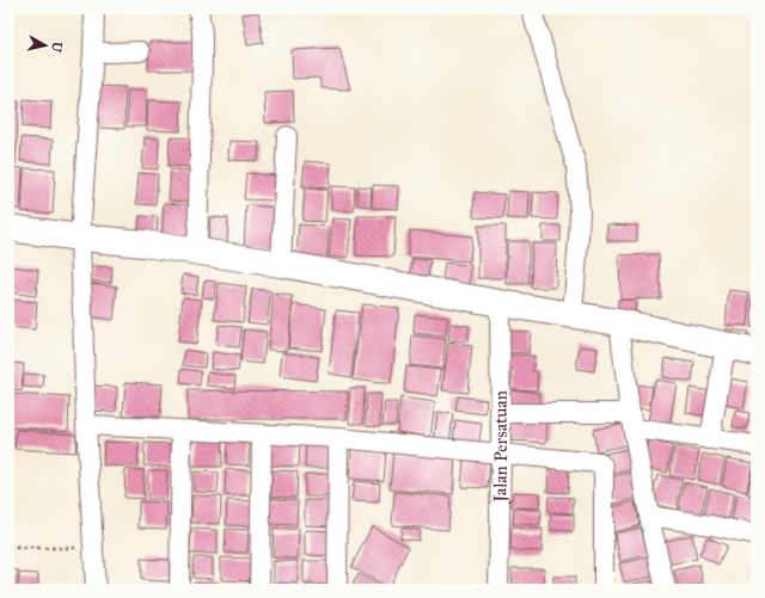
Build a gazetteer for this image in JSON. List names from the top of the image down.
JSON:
{
  "streets": {
    "street": ["Jalan Persatuan"]
  },
  "north": "right"
}
